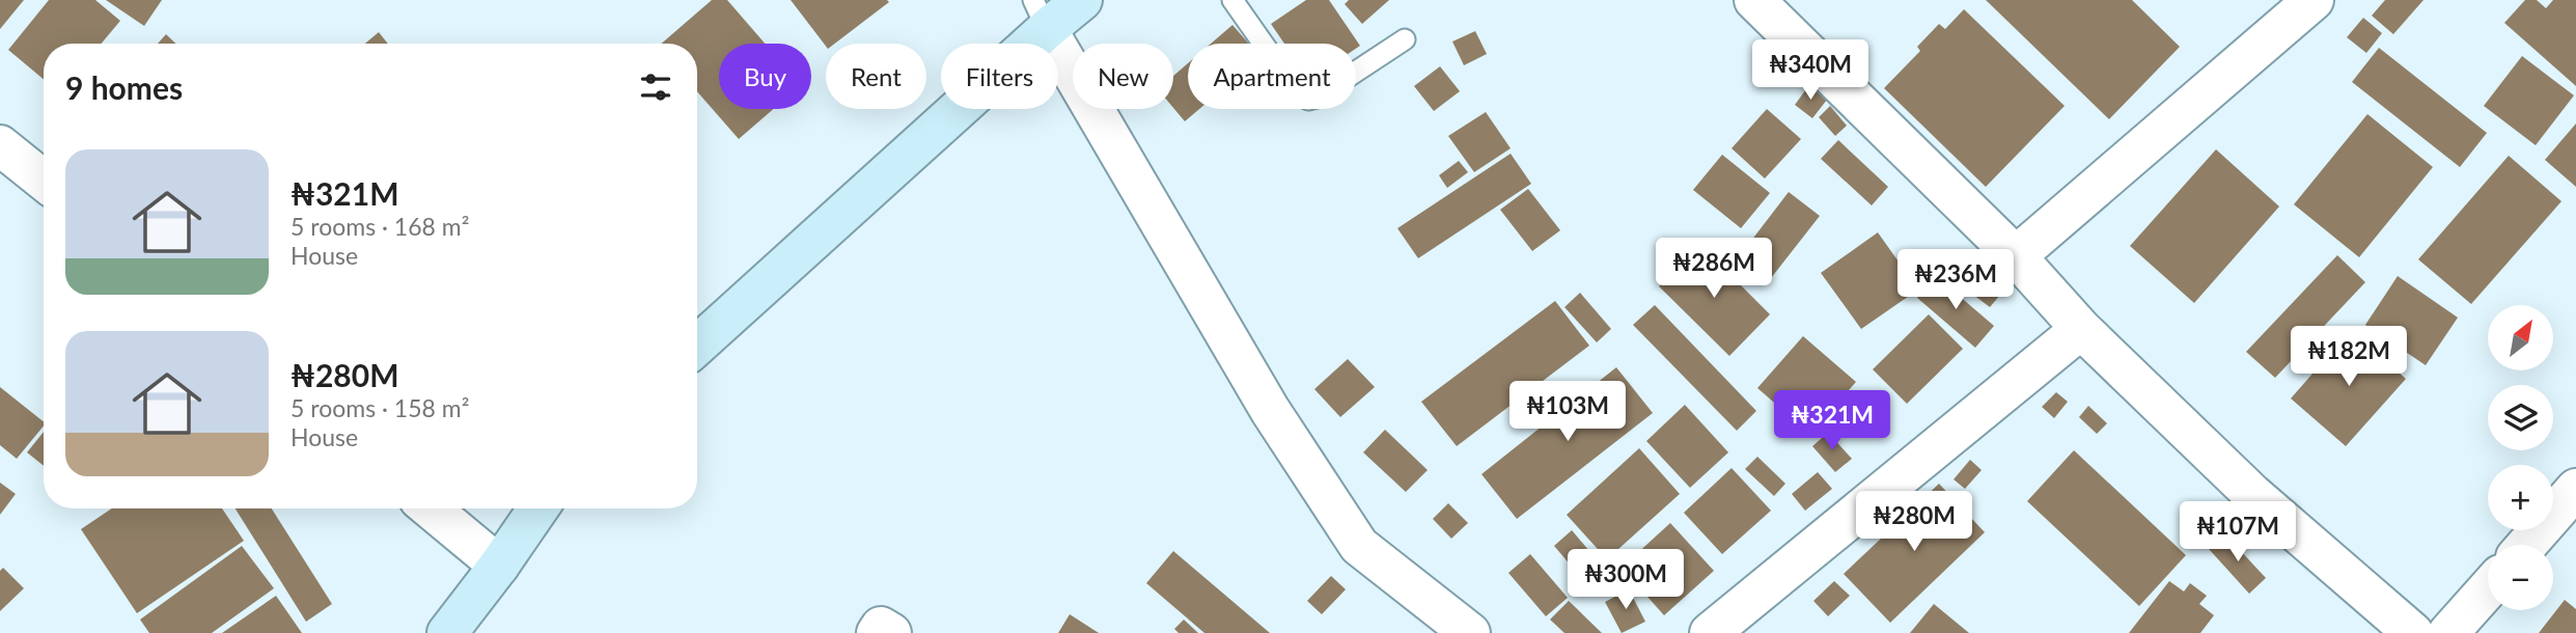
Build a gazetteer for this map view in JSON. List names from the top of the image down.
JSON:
{
  "north": "top right",
  "page": {
    "price": [
      "₦340M",
      "₦286M",
      "₦236M",
      "₦182M",
      "₦103M",
      "₦321M",
      "₦280M",
      "₦107M",
      "₦300M"
    ],
    "chip": [
      "Buy",
      "Rent",
      "Filters",
      "New",
      "Apartment"
    ],
    "heading": "9 homes",
    "list": [
      {
        "name": "₦321M",
        "note": "5 rooms · 168 m² · House"
      },
      {
        "name": "₦280M",
        "note": "5 rooms · 158 m² · House"
      }
    ],
    "map_buttons": ["+", "−"]
  }
}
